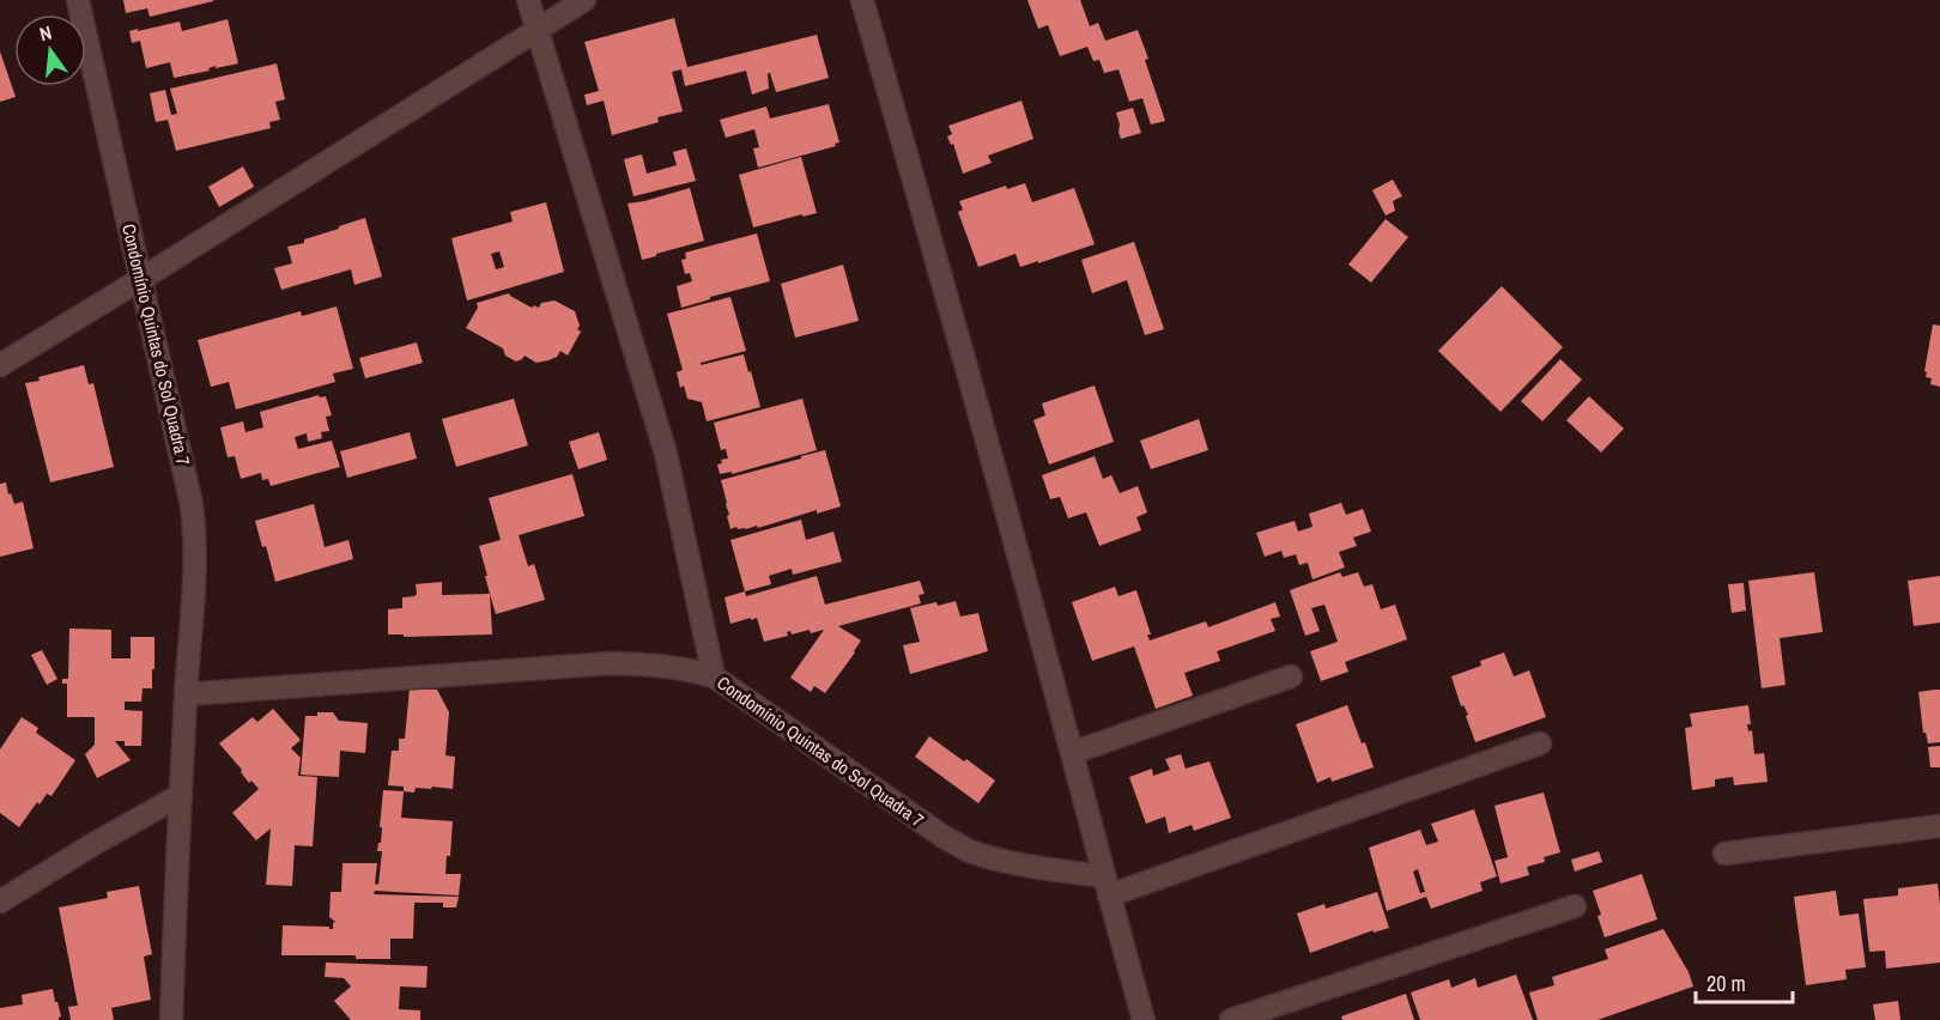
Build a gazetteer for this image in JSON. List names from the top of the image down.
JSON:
{
  "streets": {
    "street": ["Condomínio Quintas do Sol Quadra 7"]
  },
  "scale_bar": "20 m",
  "north": "top"
}
